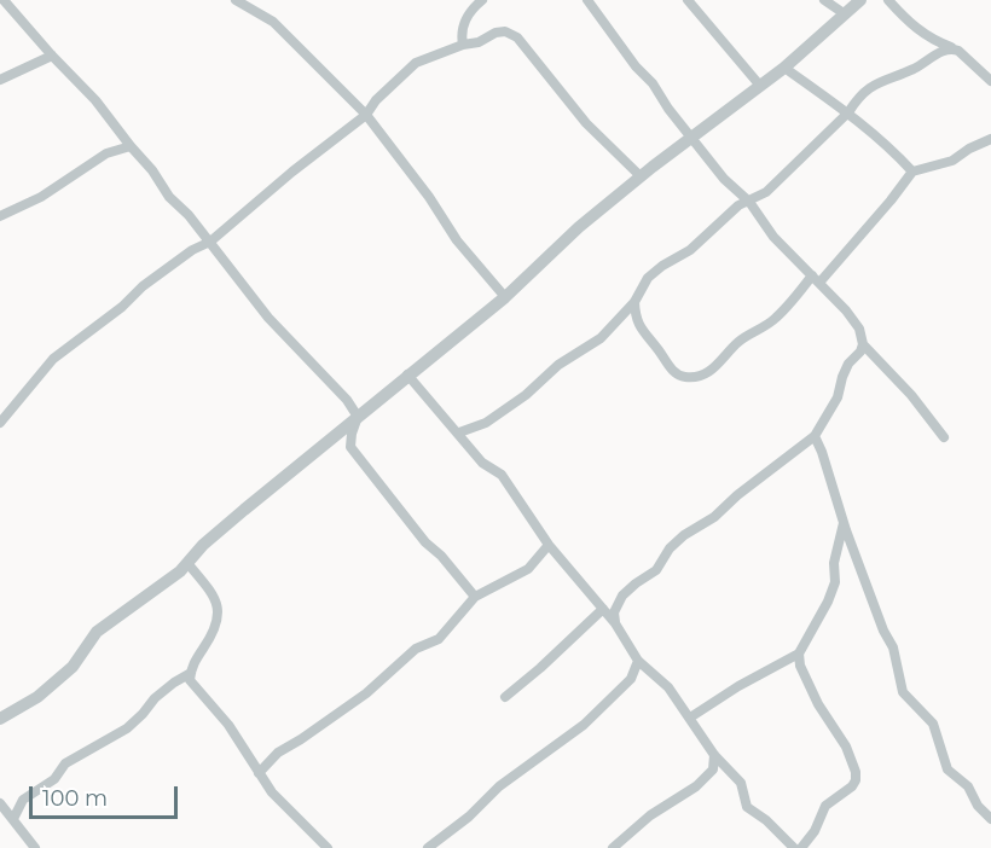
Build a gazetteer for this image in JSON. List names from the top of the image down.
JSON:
{
  "scale_bar": "100 m"
}
